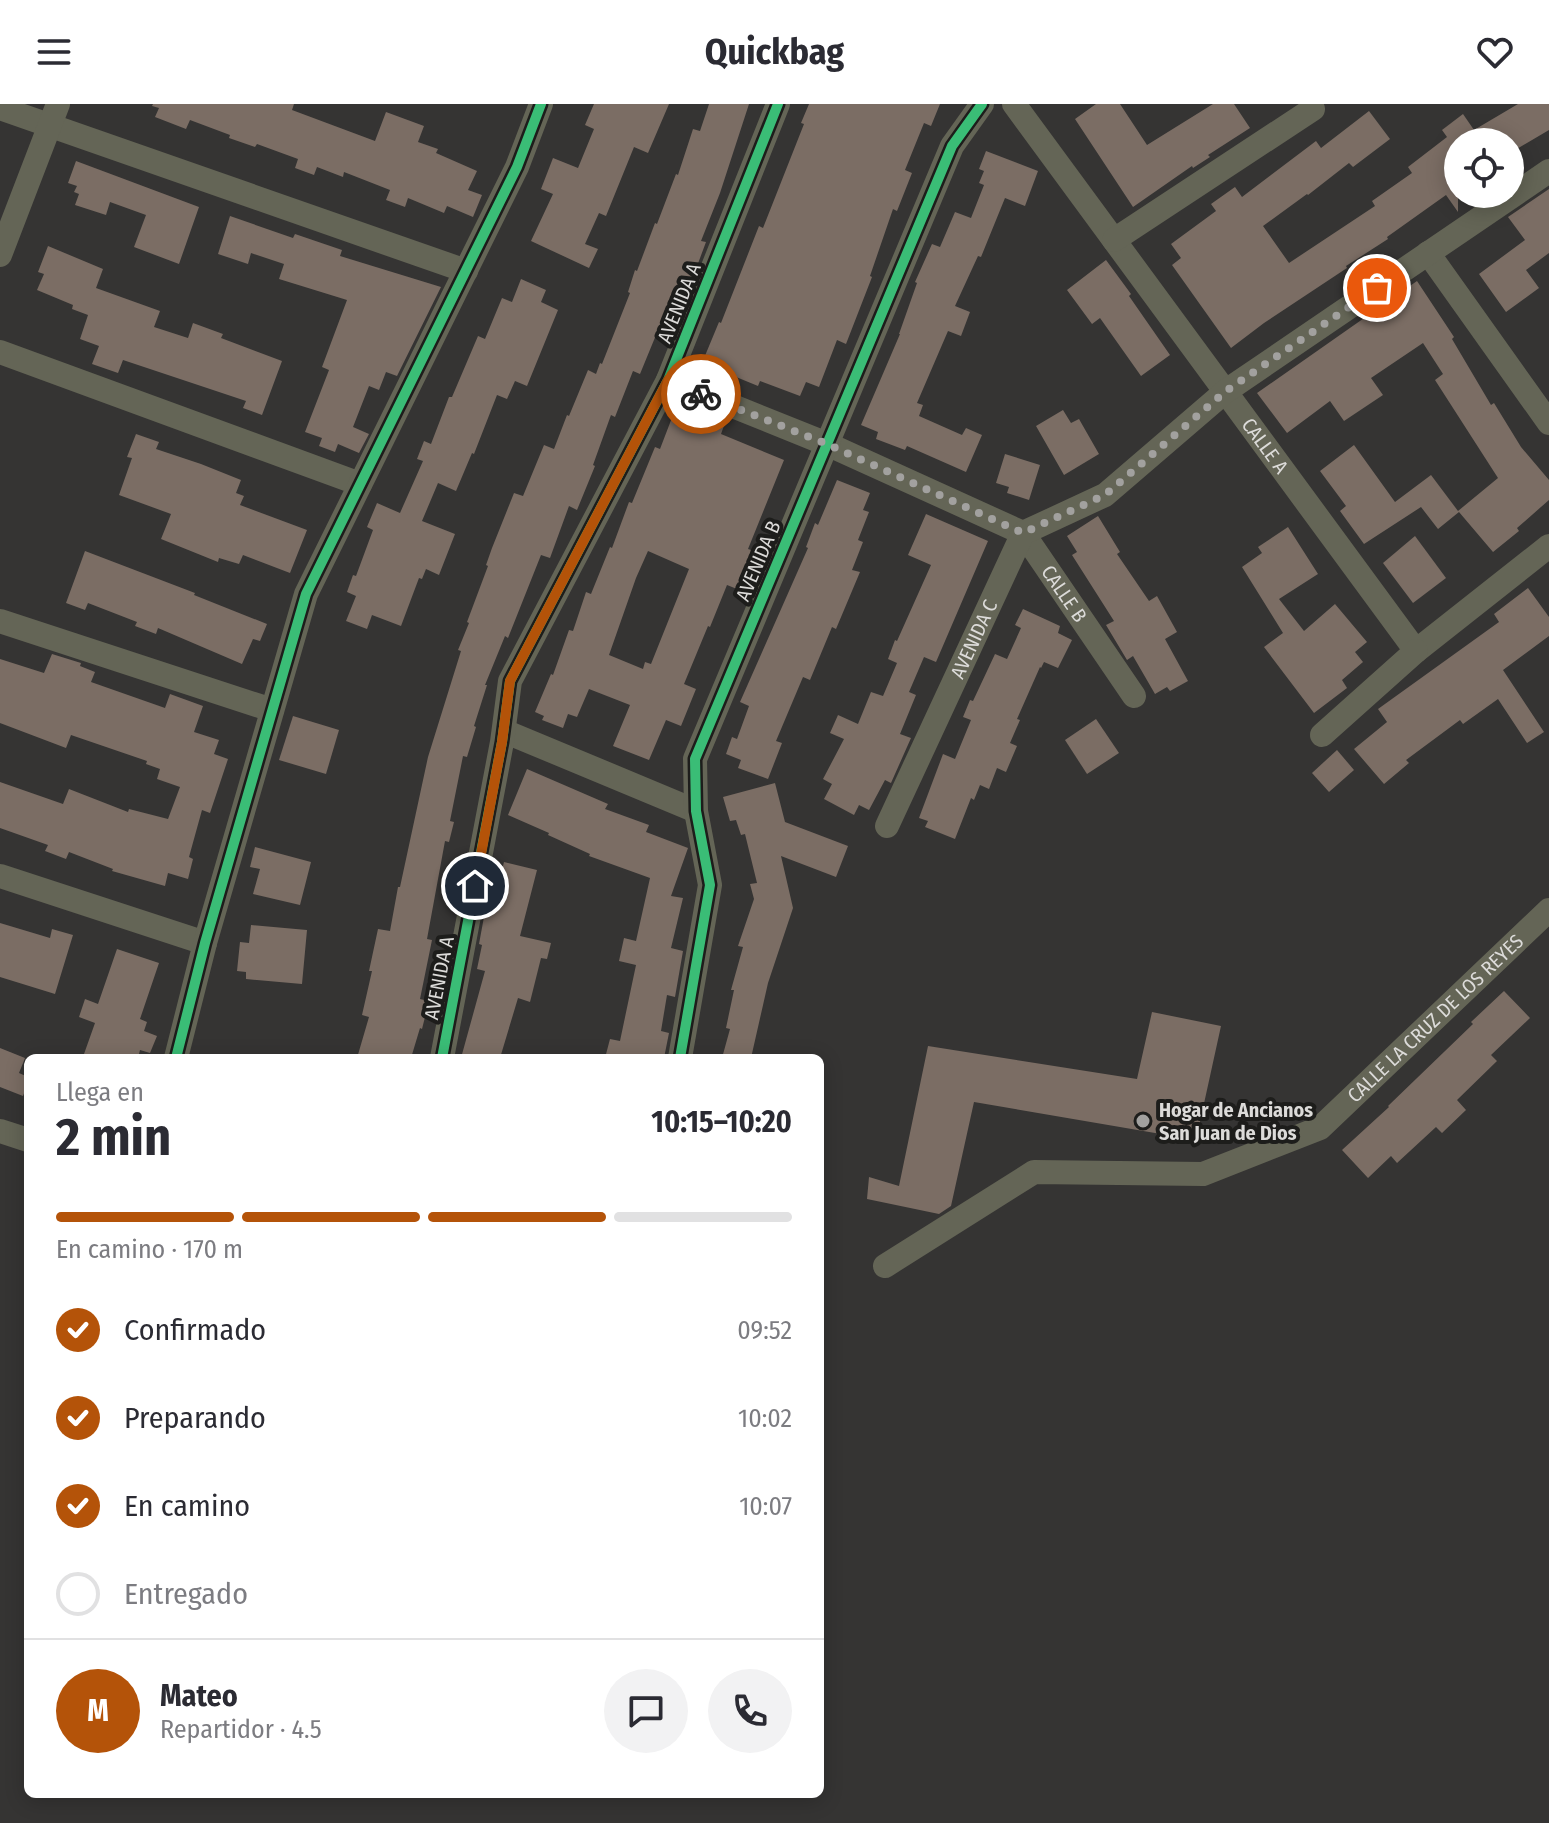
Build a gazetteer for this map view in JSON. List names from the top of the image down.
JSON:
{
  "streets": {
    "street": [
      "AVENIDA A",
      "CALLE A",
      "AVENIDA B",
      "CALLE B",
      "AVENIDA C",
      "CALLE LA CRUZ DE LOS REYES"
    ]
  },
  "crossings": [
    ["CALLE B", "AVENIDA C"]
  ],
  "places": ["Hogar de Ancianos San Juan de Dios"],
  "page": {
    "header": "Quickbag",
    "heading": ["2 min", "Llega en", "10:15–10:20"],
    "panel": ["Mateo", "Repartidor · 4.5"],
    "bar": "En camino · 170 m",
    "list": [
      ["Confirmado", "09:52"],
      ["Preparando", "10:02"],
      ["En camino", "10:07"],
      "Entregado"
    ],
    "round": "M"
  }
}
